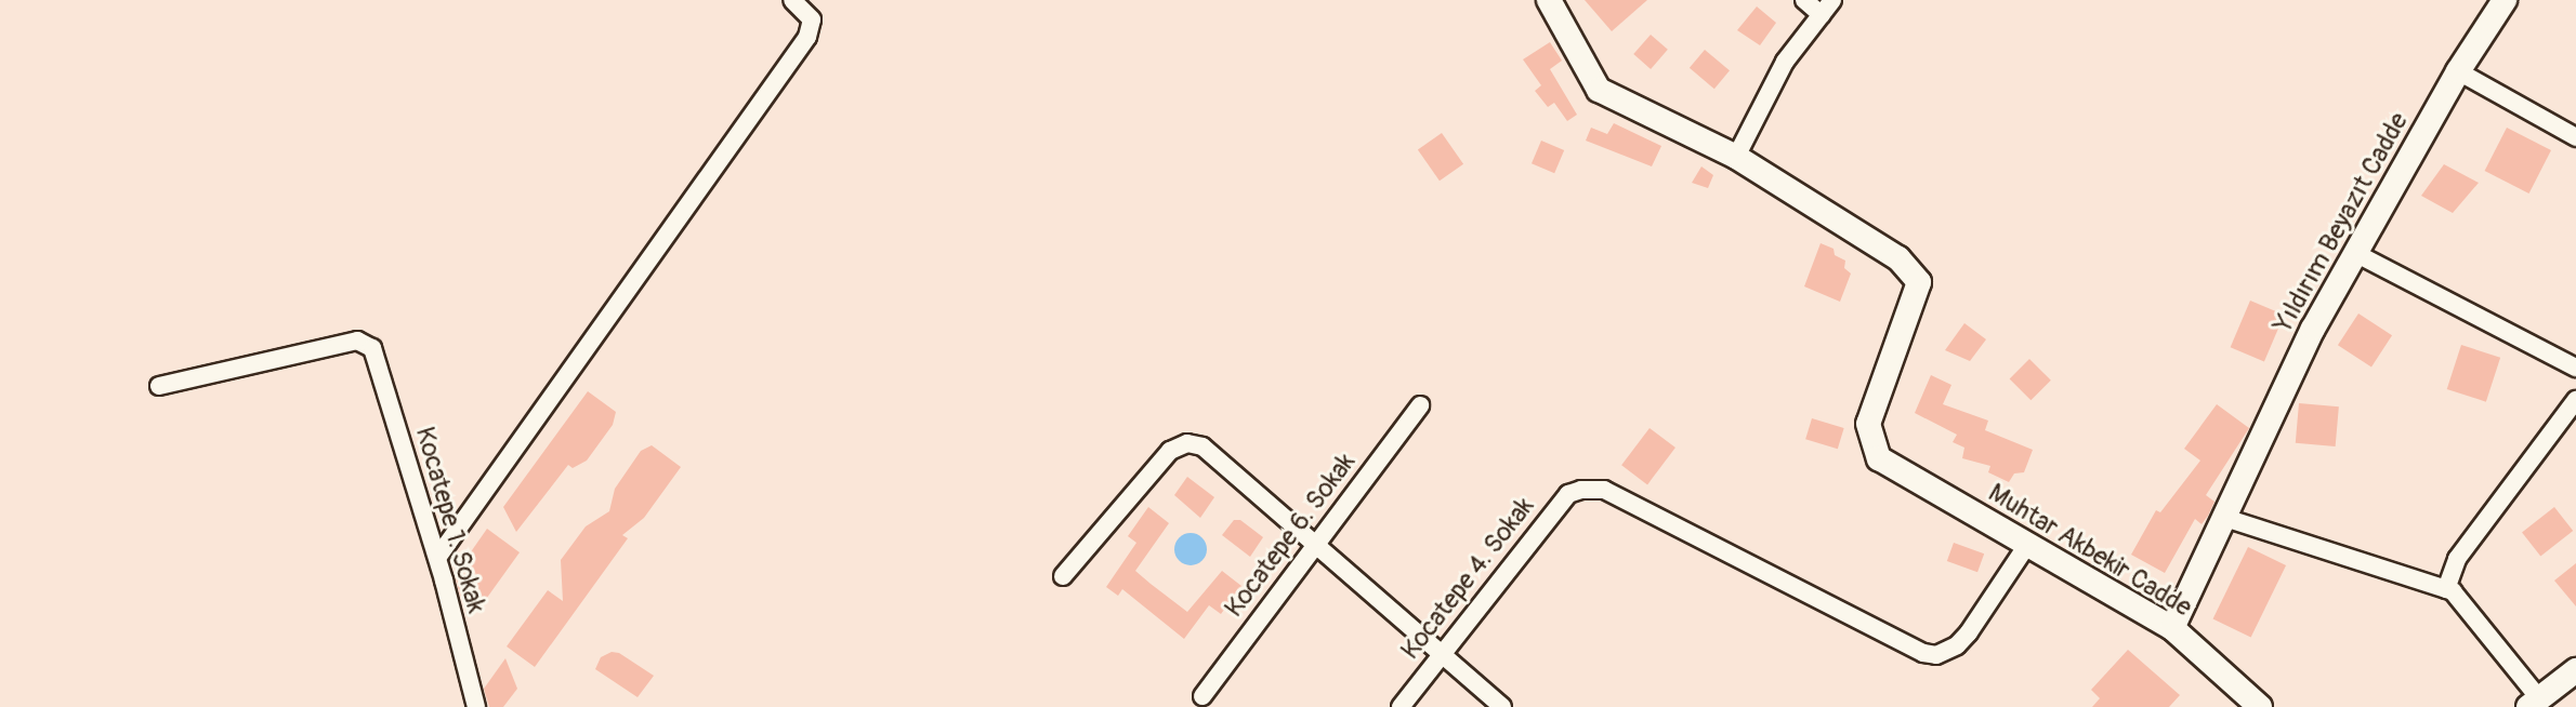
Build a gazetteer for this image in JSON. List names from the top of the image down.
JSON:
{
  "streets": {
    "street": [
      "Yıldırım Beyazıt Cadde",
      "Kocatepe 1. Sokak",
      "Kocatepe 6. Sokak",
      "Muhtar Akbekir Cadde",
      "Kocatepe 4. Sokak"
    ]
  },
  "crossings": [
    ["Yıldırım Beyazıt Cadde", "Muhtar Akbekir Cadde"],
    ["Muhtar Akbekir Cadde", "Kocatepe 4. Sokak"]
  ]
}
